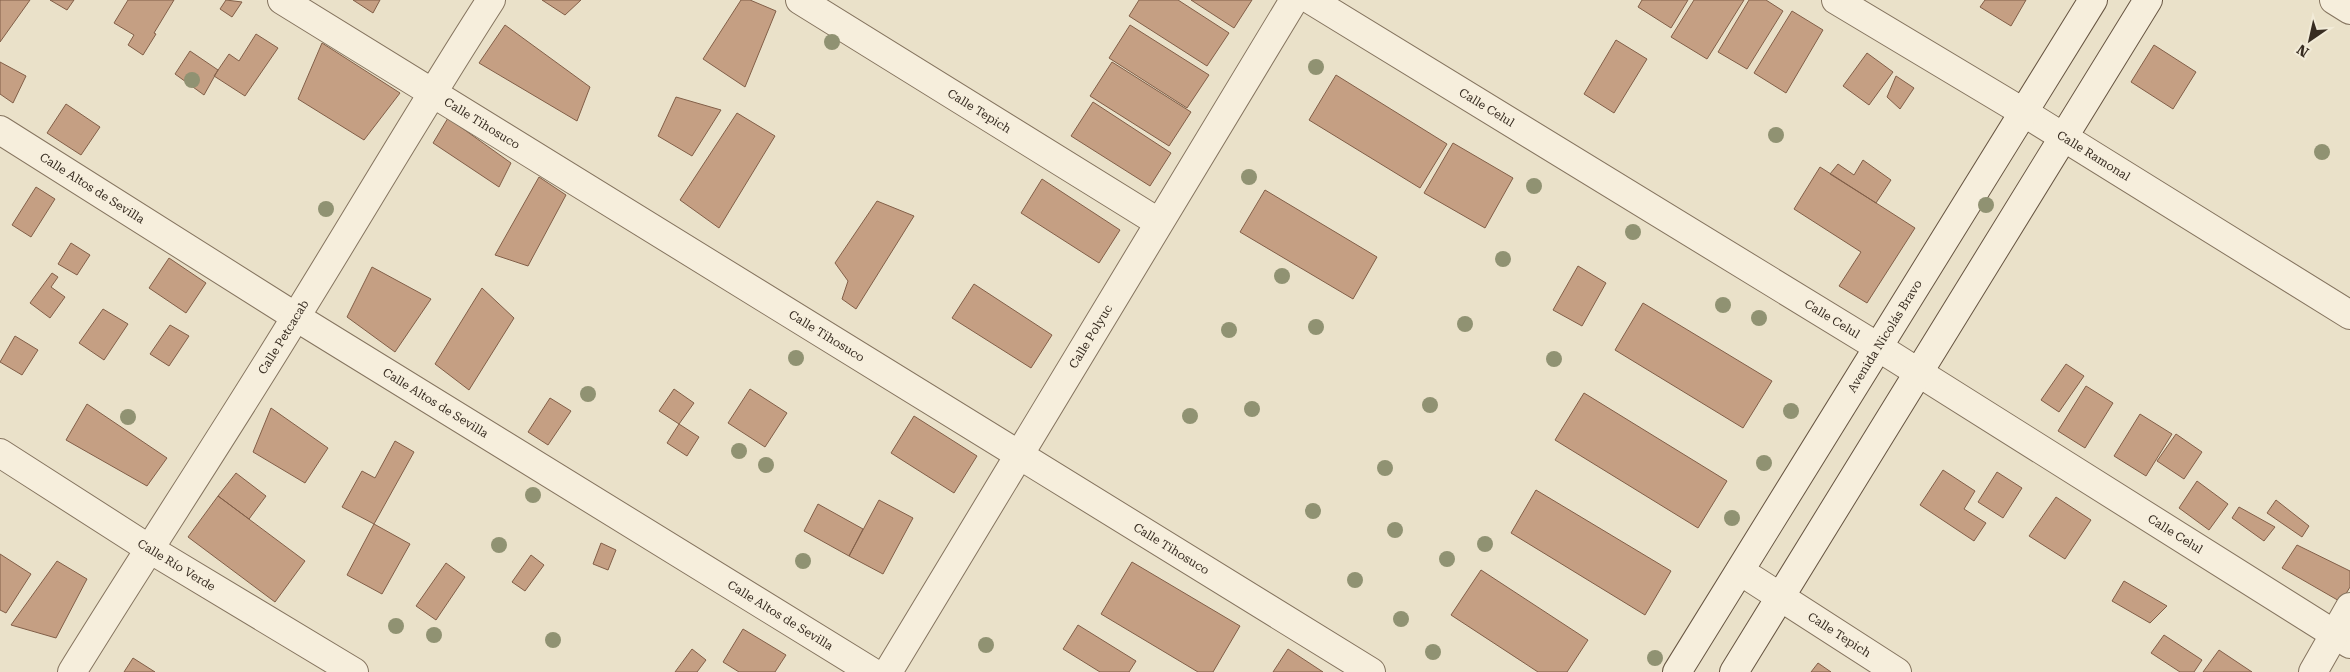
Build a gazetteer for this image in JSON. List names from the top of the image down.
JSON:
{
  "streets": {
    "street": [
      "Calle Celul",
      "Calle Tepich",
      "Calle Tihosuco",
      "Calle Ramonal",
      "Calle Altos de Sevilla",
      "Calle Polyuc",
      "Avenida Nicolás Bravo",
      "Calle Petcacab",
      "Calle Río Verde"
    ]
  },
  "crossings": [
    ["Calle Celul", "Avenida Nicolás Bravo"],
    ["Calle Tepich", "Calle Polyuc"],
    ["Calle Tepich", "Avenida Nicolás Bravo"],
    ["Calle Tihosuco", "Calle Polyuc"],
    ["Calle Tihosuco", "Calle Petcacab"],
    ["Calle Ramonal", "Avenida Nicolás Bravo"],
    ["Calle Altos de Sevilla", "Calle Petcacab"],
    ["Calle Petcacab", "Calle Río Verde"]
  ],
  "north": "bottom left"
}
